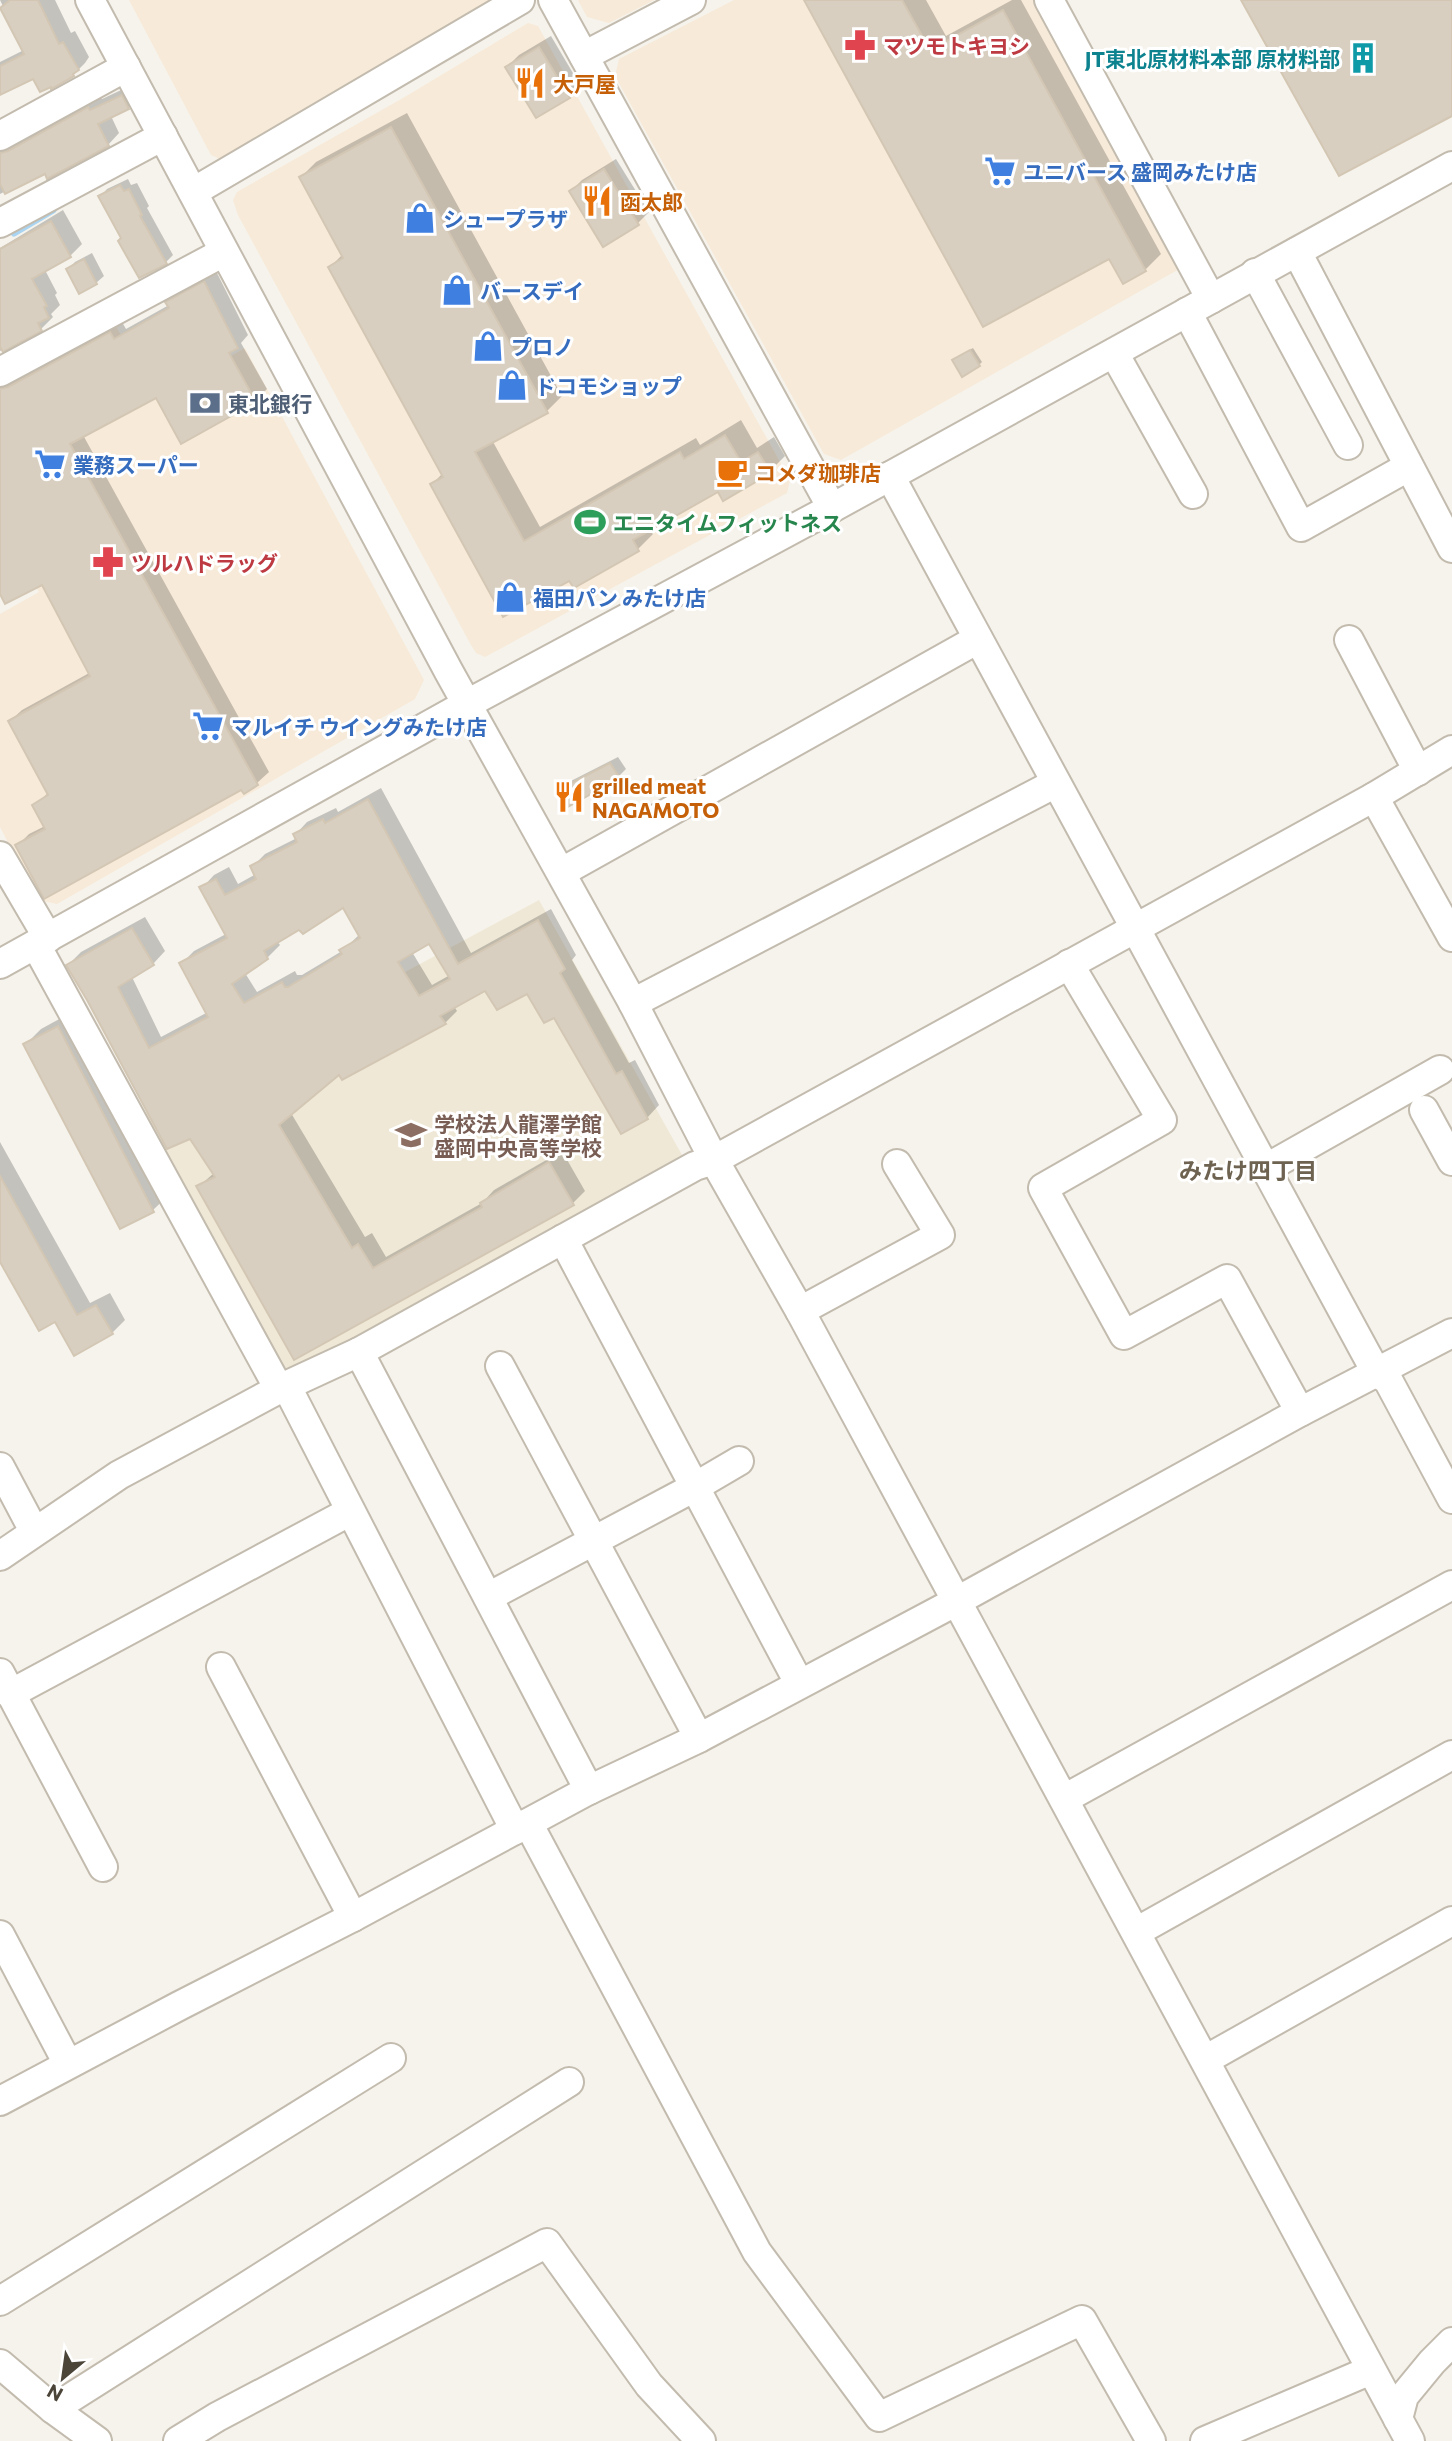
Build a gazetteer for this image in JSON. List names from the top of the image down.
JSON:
{
  "districts": ["みたけ四丁目"],
  "places": {
    "pharmacy": ["マツモトキヨシ", "ツルハドラッグ"],
    "building": ["JT東北原材料本部 原材料部"],
    "restaurant": ["大戸屋", "函太郎", "grilled meat NAGAMOTO"],
    "supermarket": ["ユニバース 盛岡みたけ店", "業務スーパー", "マルイチ ウイングみたけ店"],
    "shop": [
      "シュープラザ",
      "バースデイ",
      "プロノ",
      "ドコモショップ",
      "福田パン みたけ店"
    ],
    "bank": ["東北銀行"],
    "cafe": ["コメダ珈琲店"],
    "sports": ["エニタイムフィットネス"],
    "school or university": ["学校法人龍澤学館 盛岡中央高等学校"]
  },
  "north": "bottom left"
}
